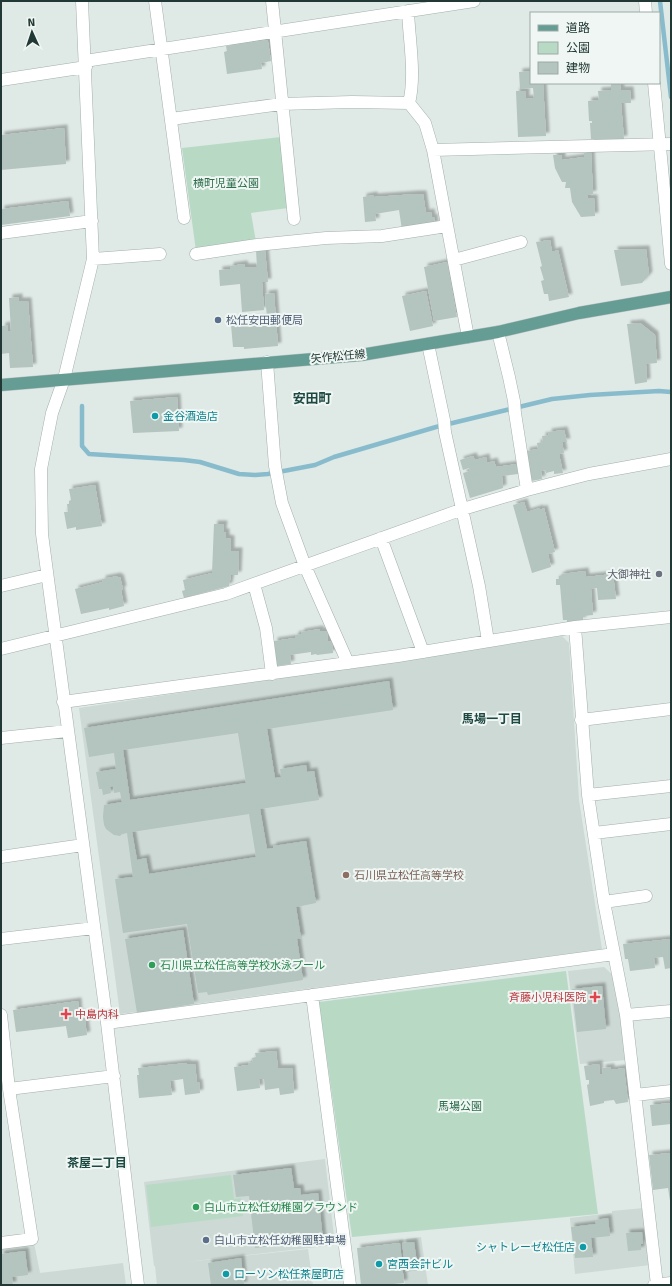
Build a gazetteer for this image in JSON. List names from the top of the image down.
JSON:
{
  "streets": {
    "main road": ["矢作松任線"]
  },
  "districts": ["安田町", "馬場一丁目", "茶屋二丁目"],
  "parks": ["横町児童公園", "馬場公園"],
  "places": {
    "other": [
      "松任安田郵便局",
      "金谷酒造店",
      "大御神社",
      "石川県立松任高等学校",
      "石川県立松任高等学校水泳プール",
      "白山市立松任幼稚園グラウンド",
      "白山市立松任幼稚園駐車場",
      "シャトレーゼ松任店",
      "宮西会計ビル",
      "ローソン松任茶屋町店"
    ],
    "health": ["斉藤小児科医院", "中島内科"]
  },
  "legend": ["道路", "公園", "建物"],
  "north": "top"
}
